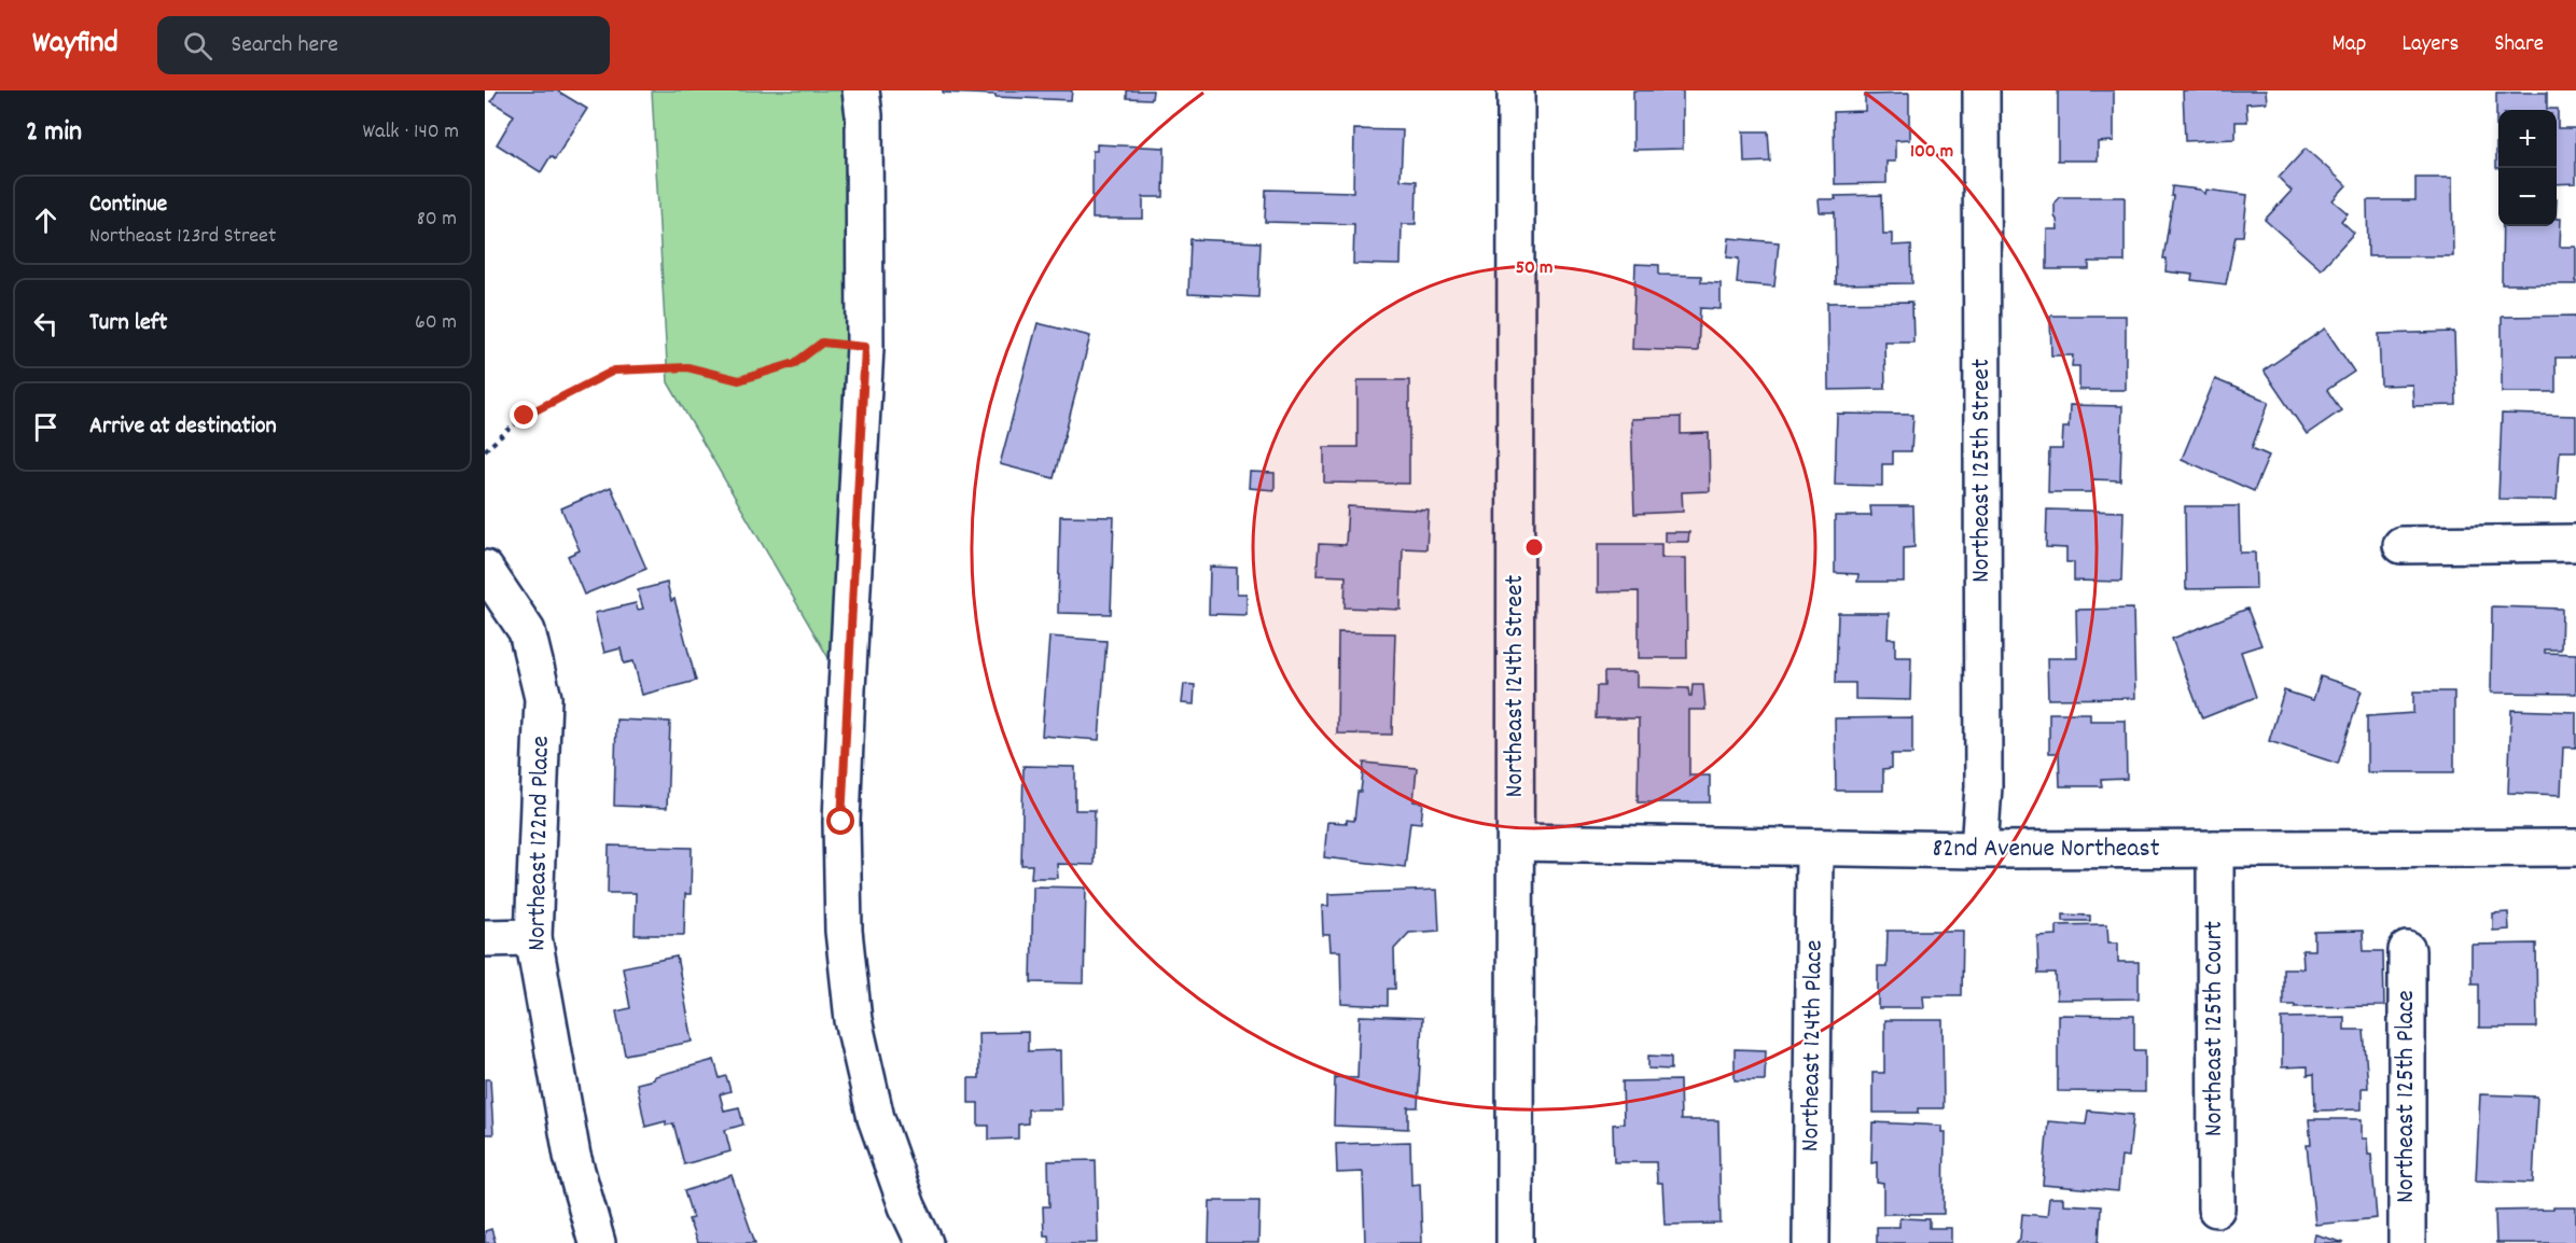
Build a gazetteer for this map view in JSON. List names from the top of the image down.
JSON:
{
  "streets": {
    "street": [
      "Northeast 125th Street",
      "Northeast 124th Street",
      "Northeast 122nd Place",
      "82nd Avenue Northeast",
      "Northeast 125th Court",
      "Northeast 124th Place",
      "Northeast 125th Place"
    ]
  },
  "crossings": [
    ["Northeast 125th Street", "82nd Avenue Northeast"],
    ["Northeast 124th Street", "82nd Avenue Northeast"],
    ["82nd Avenue Northeast", "Northeast 125th Court"],
    ["82nd Avenue Northeast", "Northeast 124th Place"]
  ],
  "page": {
    "header": "Wayfind",
    "search": "Search here",
    "nav": ["Map", "Layers", "Share"],
    "heading": ["2 min", "Walk · 140 m"],
    "map_buttons": ["+", "−"],
    "list": [
      ["Continue", "Northeast 123rd Street", "80 m"],
      ["Turn left", "60 m"],
      "Arrive at destination"
    ]
  },
  "rings": ["100 m", "50 m"]
}
